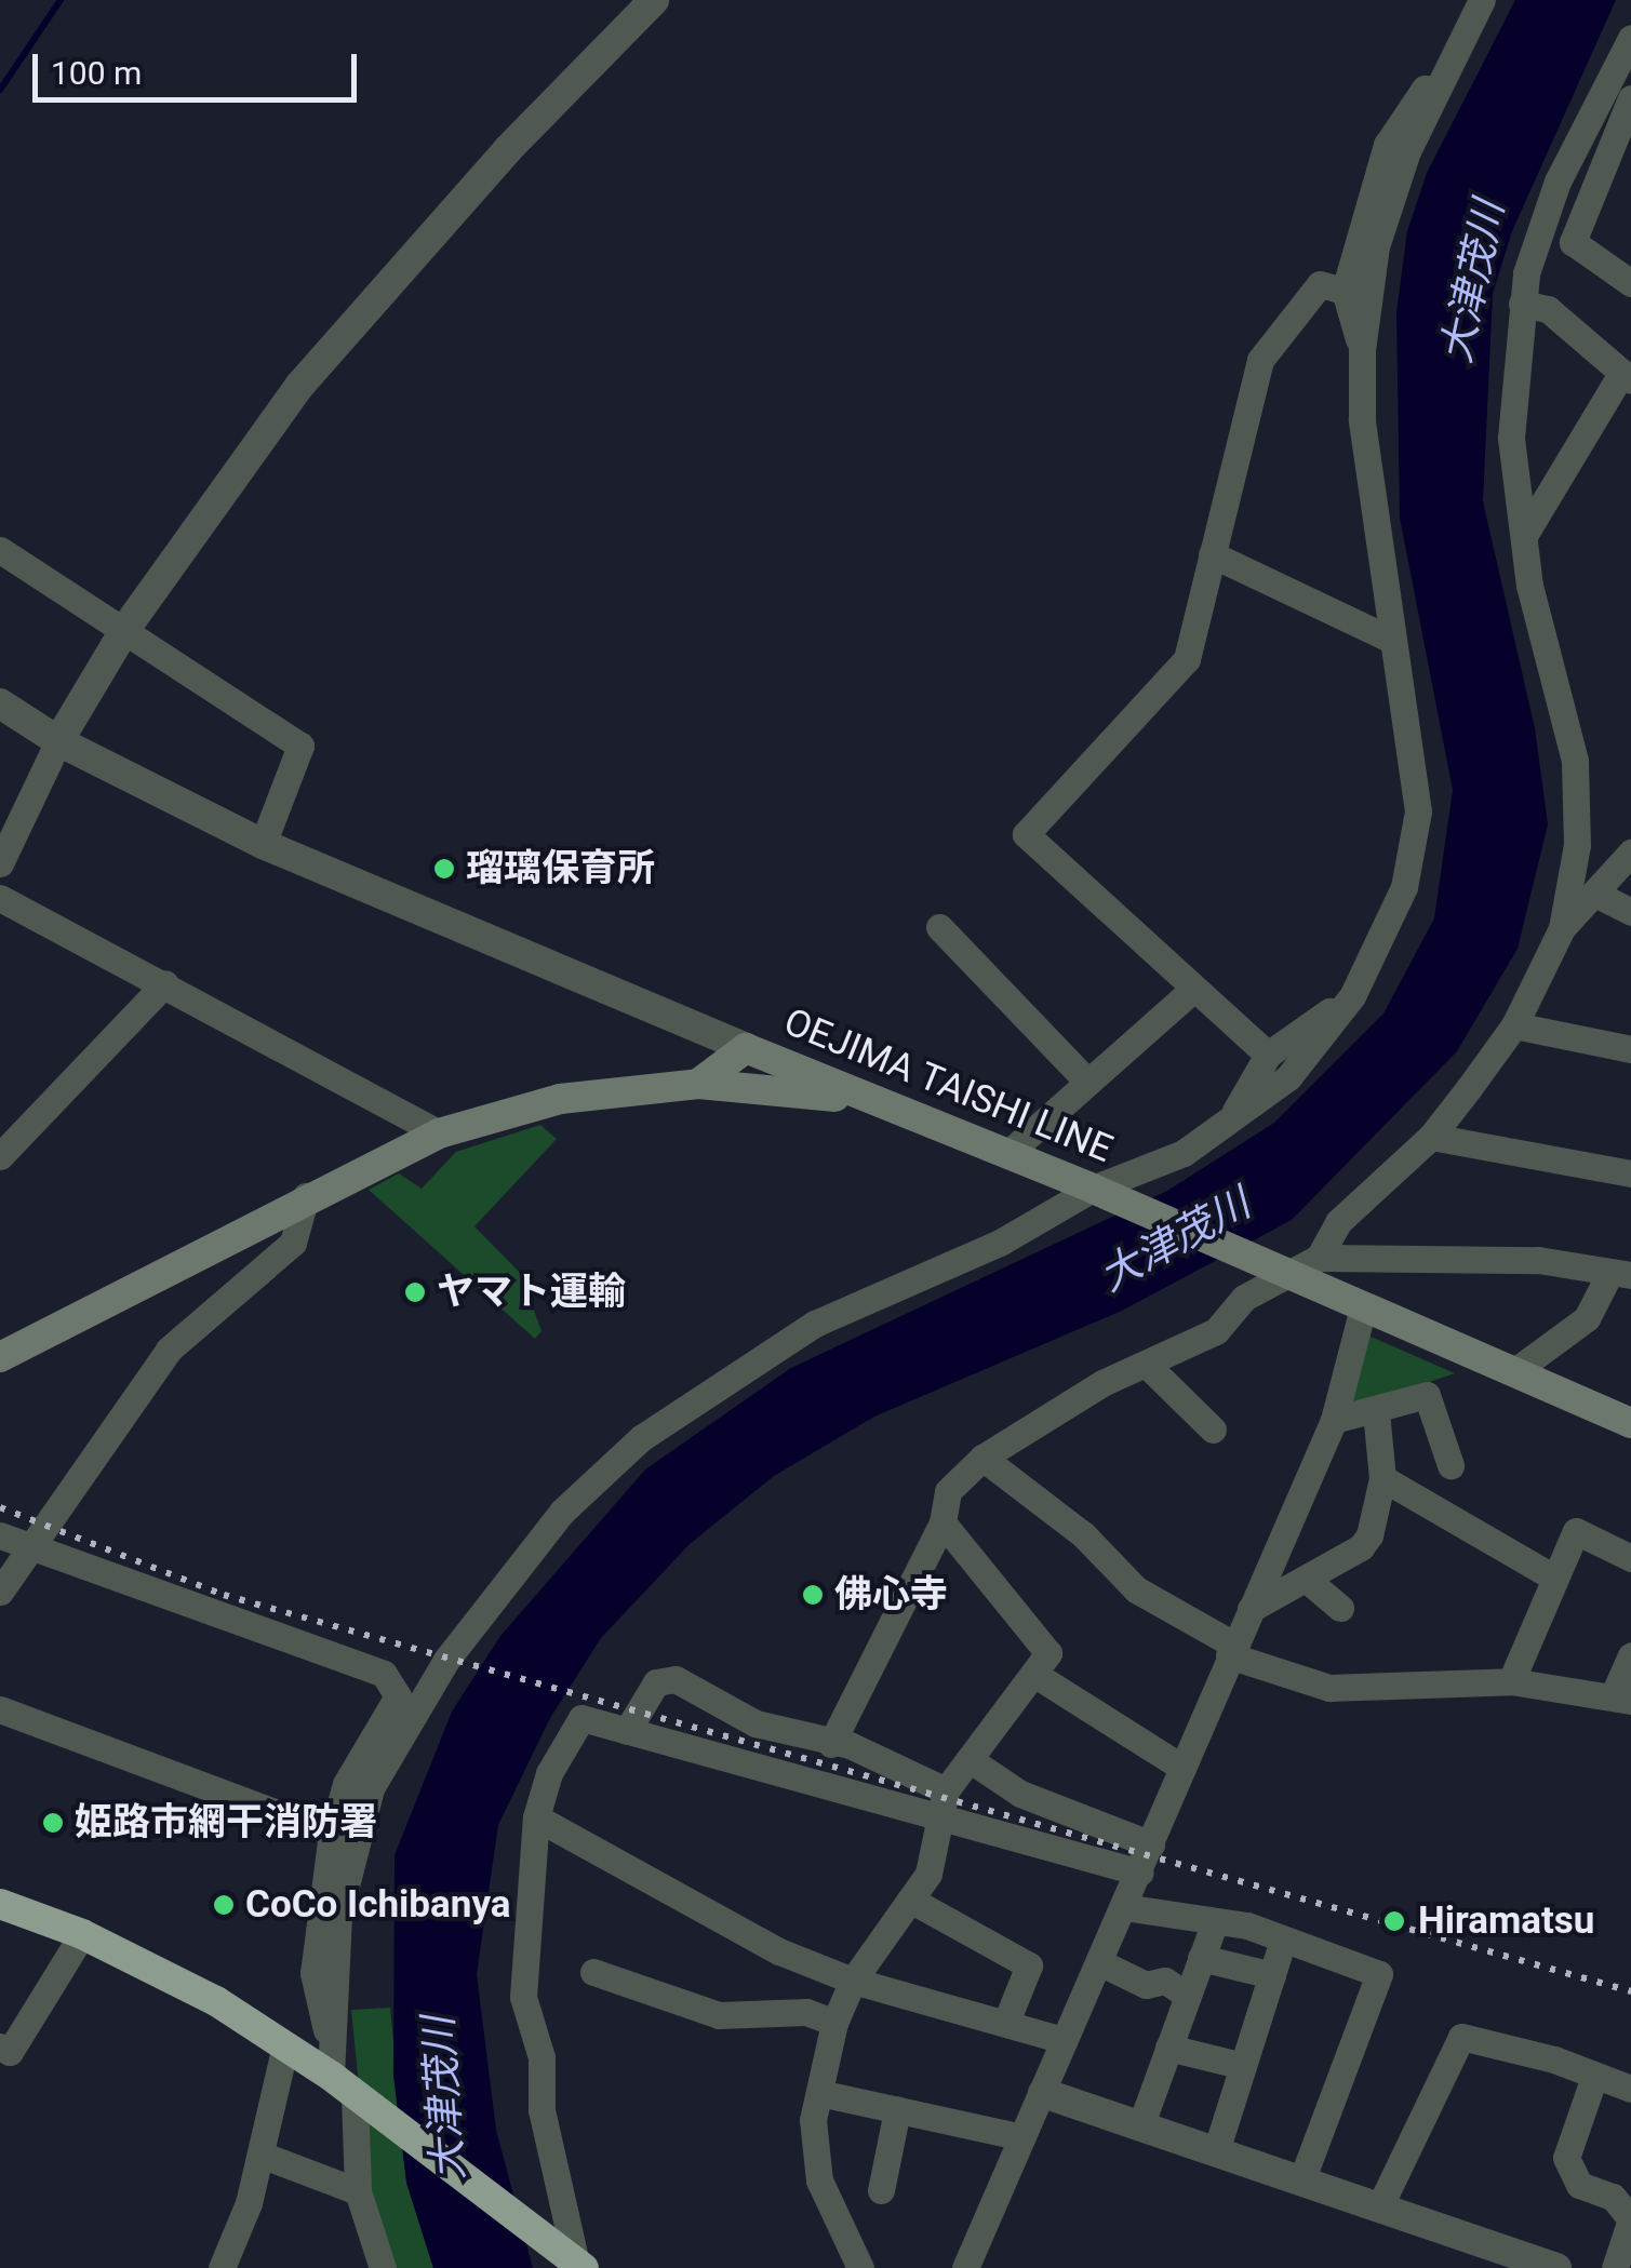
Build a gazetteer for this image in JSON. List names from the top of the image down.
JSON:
{
  "streets": {
    "main road": ["OEJIMA TAISHI LINE"]
  },
  "water": ["大津茂川"],
  "places": [
    "瑠璃保育所",
    "ヤマト運輸",
    "佛心寺",
    "姫路市網干消防署",
    "CoCo Ichibanya",
    "Hiramatsu"
  ],
  "scale_bar": "100 m"
}
